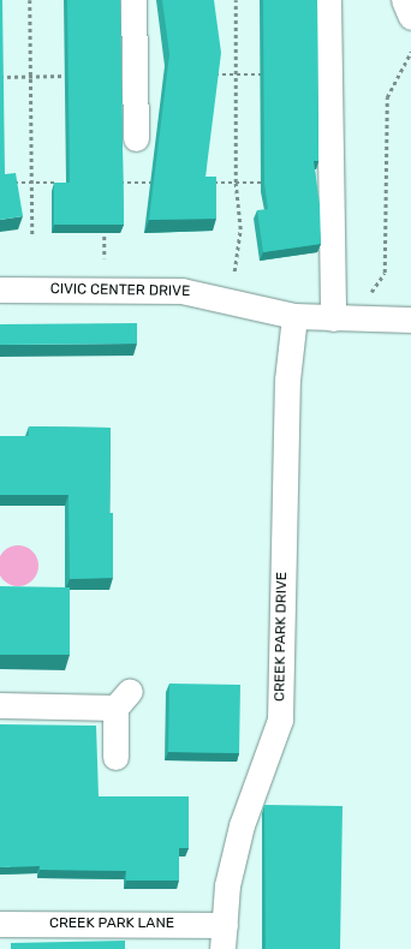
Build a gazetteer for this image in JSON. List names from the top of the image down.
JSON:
{
  "streets": {
    "street": ["CIVIC CENTER DRIVE", "CREEK PARK DRIVE", "CREEK PARK LANE"]
  },
  "crossings": [
    ["CIVIC CENTER DRIVE", "CREEK PARK DRIVE"],
    ["CREEK PARK DRIVE", "CREEK PARK LANE"]
  ]
}
